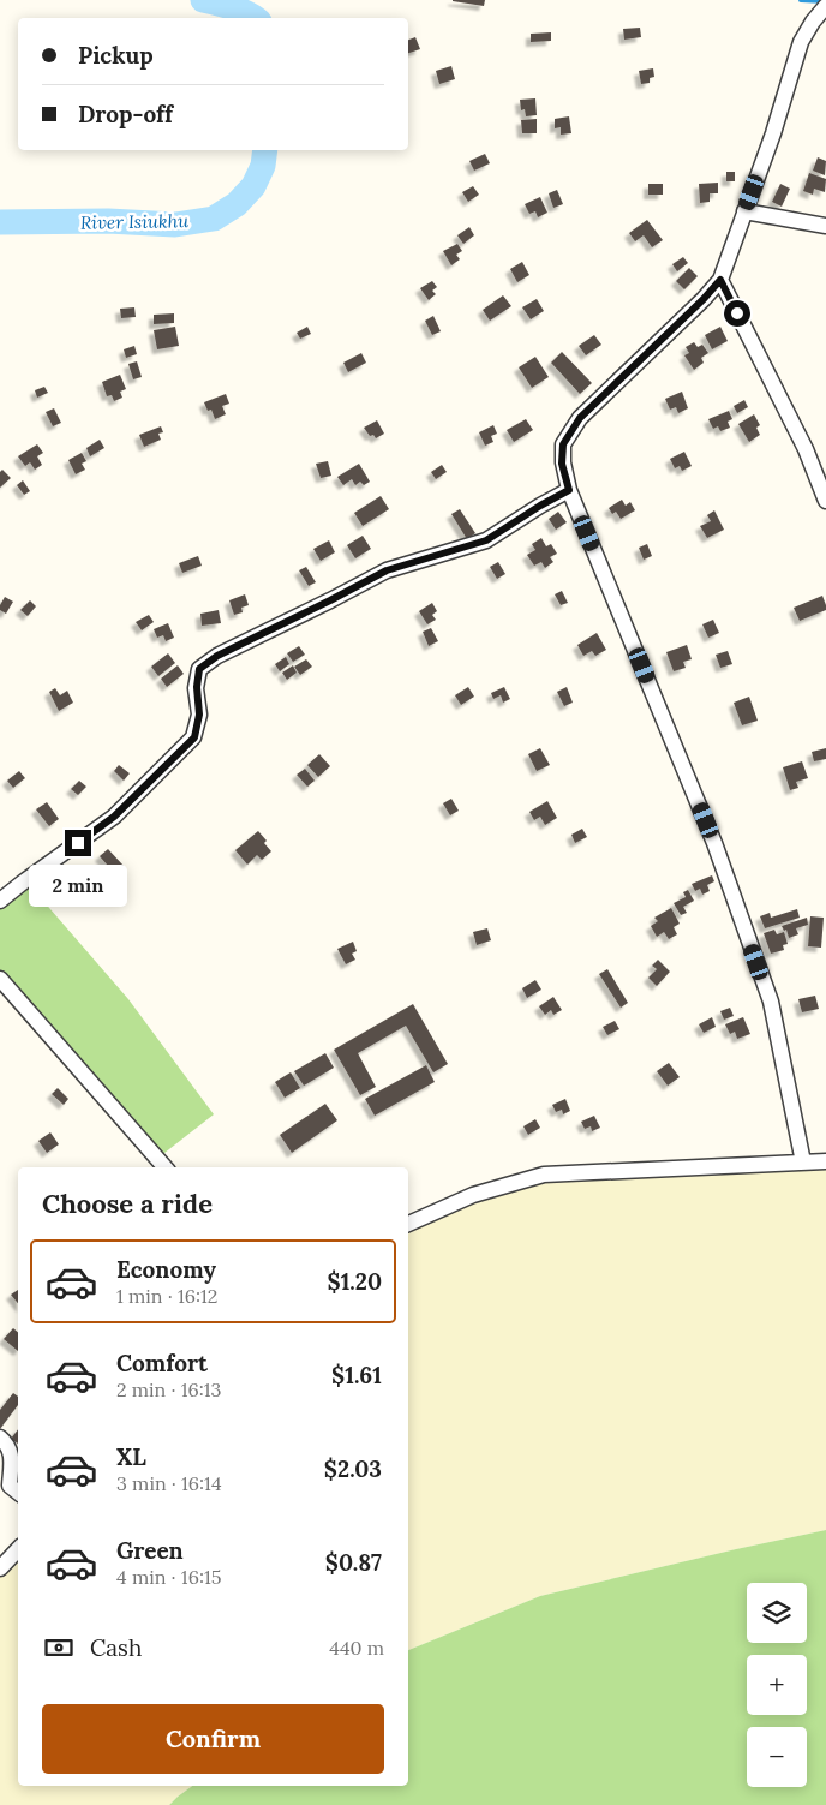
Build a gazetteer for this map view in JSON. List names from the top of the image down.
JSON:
{
  "water": ["River Isiukhu"],
  "page": {
    "banner": ["Pickup", "Drop-off"],
    "bubble": "2 min",
    "heading": "Choose a ride",
    "list": [
      {
        "name": "Economy",
        "note": "1 min · 16:12",
        "value": "$1.20"
      },
      {
        "name": "Comfort",
        "note": "2 min · 16:13",
        "value": "$1.61"
      },
      {
        "name": "XL",
        "note": "3 min · 16:14",
        "value": "$2.03"
      },
      {
        "name": "Green",
        "note": "4 min · 16:15",
        "value": "$0.87"
      }
    ],
    "map_buttons": ["+", "−"],
    "pay": ["Cash", "440 m"],
    "buttons": "Confirm"
  }
}
